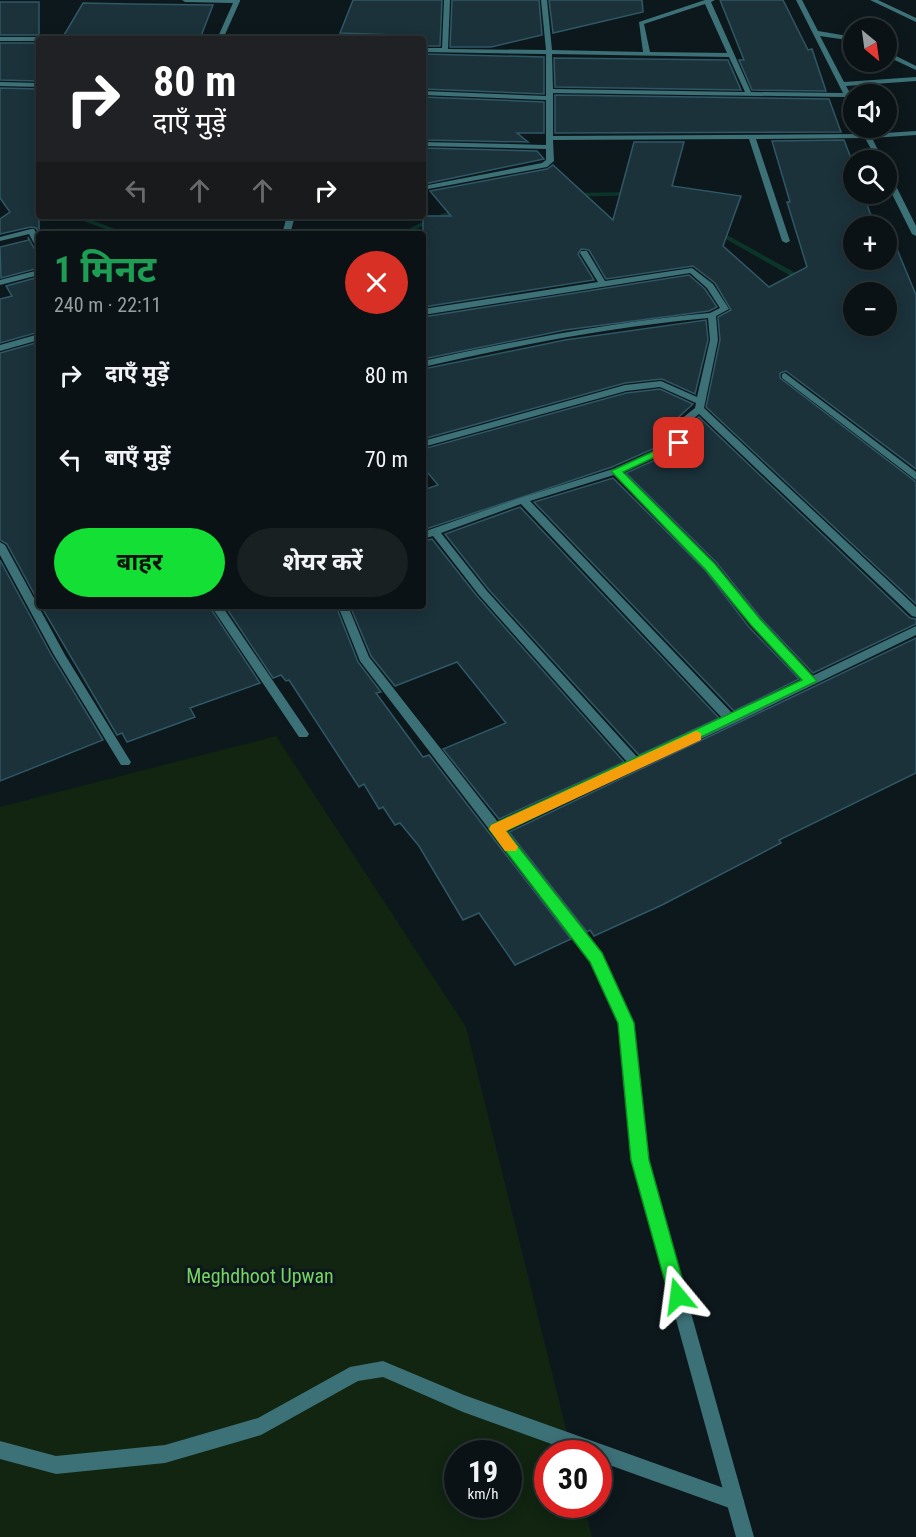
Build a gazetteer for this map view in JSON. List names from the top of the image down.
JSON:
{
  "parks": ["Meghdhoot Upwan"],
  "north": "bottom right",
  "page": {
    "map_buttons": ["+", "−"],
    "turn": ["80 m", "दाएँ मुड़ें"],
    "heading": ["1 मिनट", "240 m · 22:11"],
    "list": [
      {
        "name": "दाएँ मुड़ें",
        "value": "80 m"
      },
      {
        "name": "बाएँ मुड़ें",
        "value": "70 m"
      }
    ],
    "buttons": ["बाहर", "शेयर करें"],
    "speed": "19 km/h",
    "limit": "30"
  }
}
